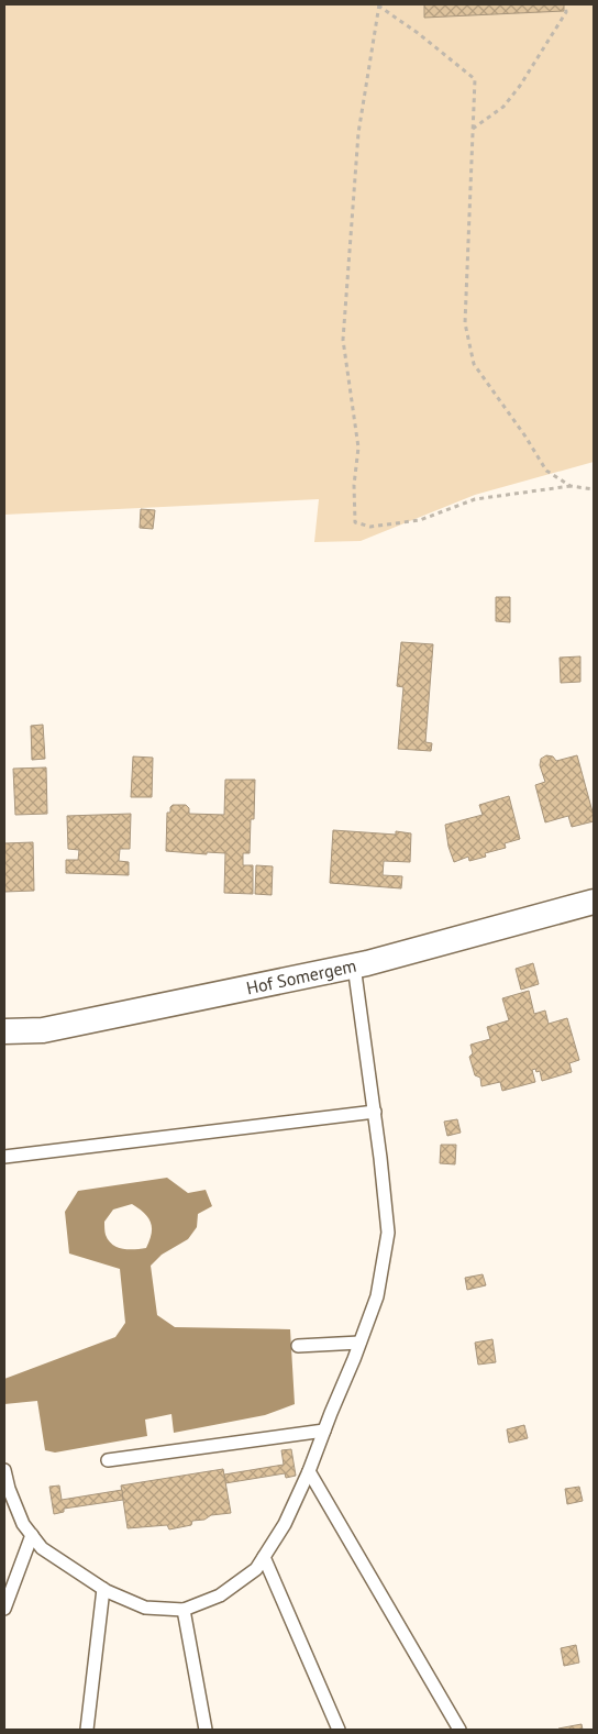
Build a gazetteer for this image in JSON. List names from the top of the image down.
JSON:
{
  "streets": {
    "street": ["Hof Somergem"]
  }
}
